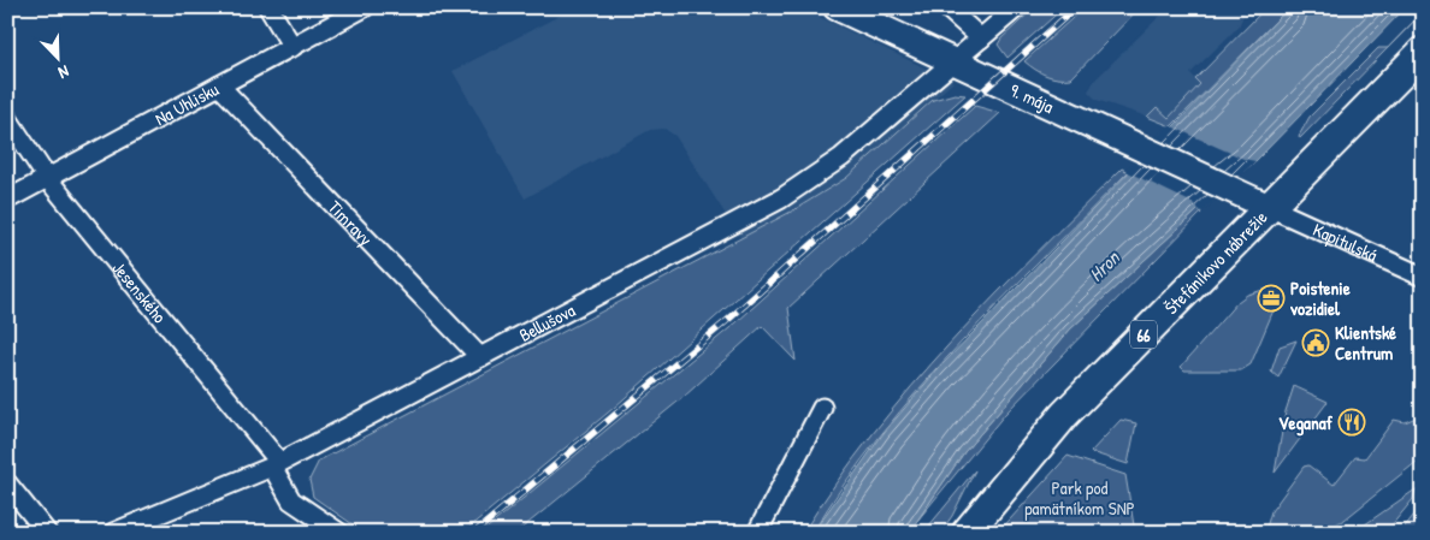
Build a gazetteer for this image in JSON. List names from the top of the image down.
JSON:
{
  "streets": {
    "main road": ["9. mája", "Štefánikovo nábrežie", "66"],
    "street": [
      "Na Uhlisku",
      "Timravy",
      "Kapitulská",
      "Jesenského",
      "Bellušova"
    ]
  },
  "crossings": [
    ["9. mája", "Kapitulská"],
    ["9. mája", "Štefánikovo nábrežie"],
    ["9. mája", "Bellušova"],
    ["Na Uhlisku", "Timravy"],
    ["Na Uhlisku", "Jesenského"],
    ["Timravy", "Bellušova"],
    ["Kapitulská", "Štefánikovo nábrežie"],
    ["Jesenského", "Bellušova"]
  ],
  "water": ["Hron"],
  "parks": ["Park pod pamätníkom SNP"],
  "places": {
    "office": ["Poistenie vozidiel"],
    "public building": ["Klientské Centrum"],
    "restaurant": ["Veganaf"]
  },
  "north": "bottom right"
}
